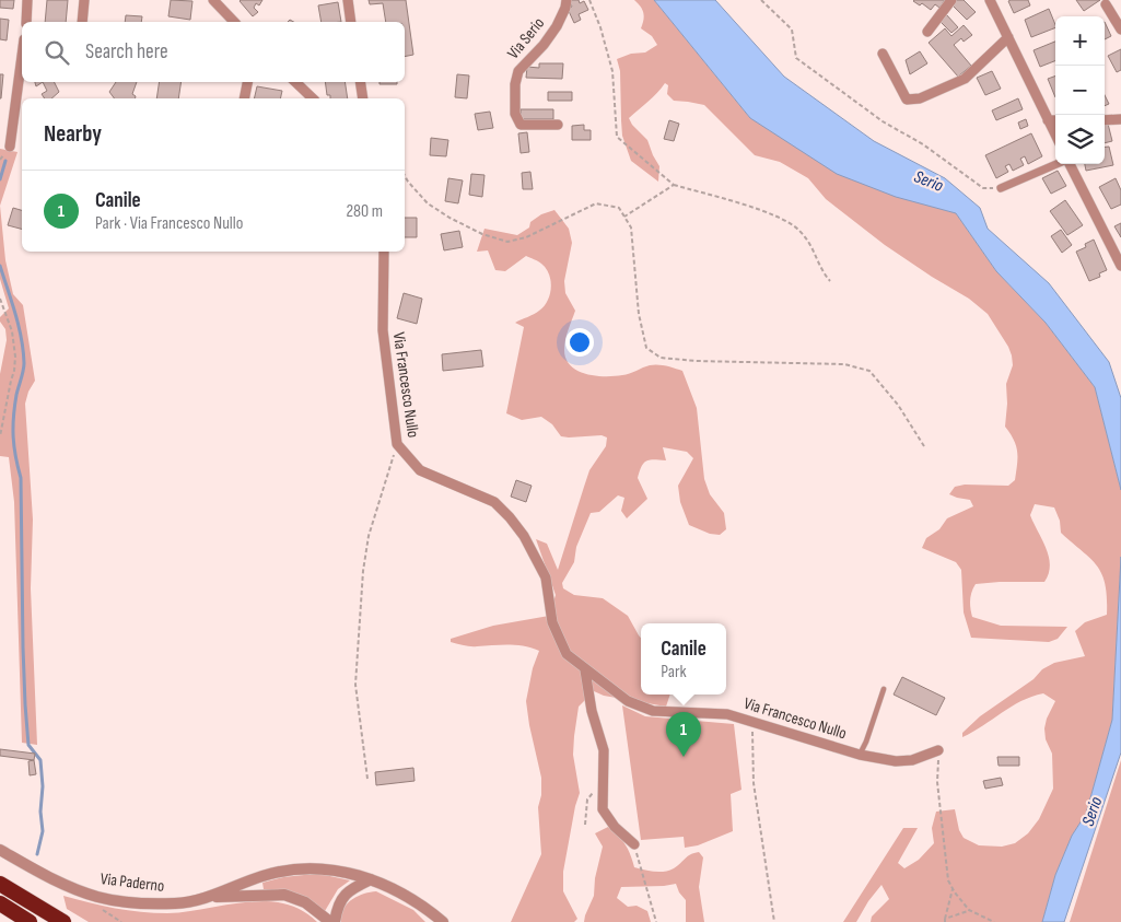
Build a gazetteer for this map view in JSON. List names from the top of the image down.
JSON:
{
  "streets": {
    "street": ["Via Serio", "Via Francesco Nullo", "Via Paderno"]
  },
  "water": ["Serio"],
  "page": {
    "map_buttons": ["+", "−"],
    "search": "Search here",
    "heading": "Nearby",
    "list": [
      {
        "mark": "1",
        "name": "Canile",
        "note": "Park · Via Francesco Nullo",
        "value": "280 m"
      }
    ],
    "popup": ["Canile", "Park"],
    "pins": "1"
  }
}
